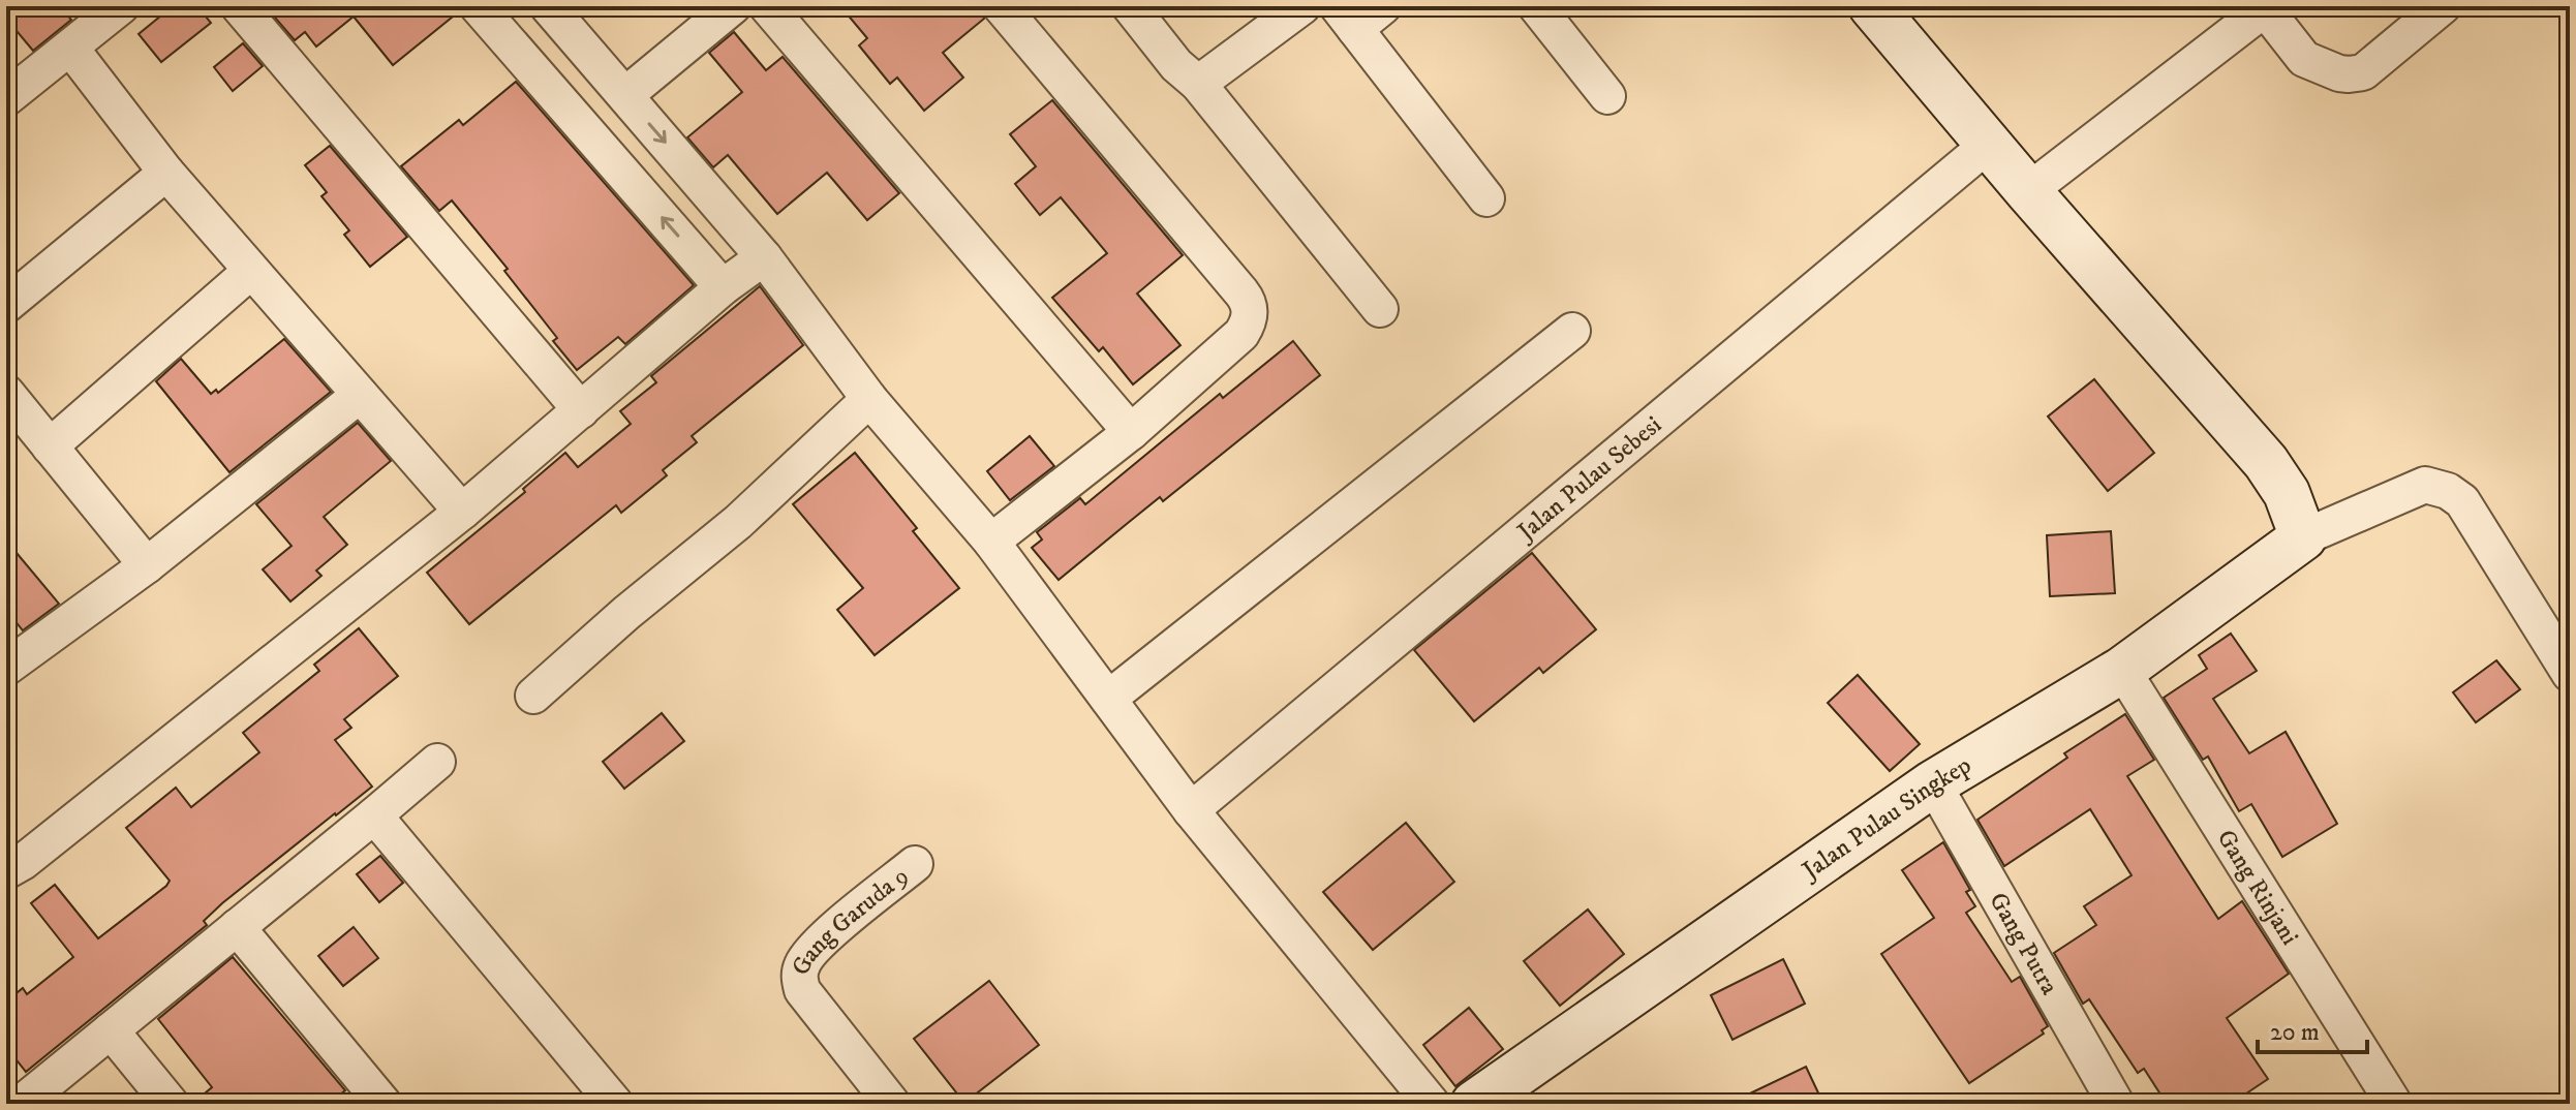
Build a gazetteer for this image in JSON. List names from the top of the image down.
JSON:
{
  "streets": {
    "street": [
      "Jalan Pulau Sebesi",
      "Jalan Pulau Singkep",
      "Gang Rinjani",
      "Gang Garuda 9",
      "Gang Putra"
    ]
  },
  "crossings": [
    ["Jalan Pulau Singkep", "Gang Rinjani"],
    ["Jalan Pulau Singkep", "Gang Putra"]
  ],
  "scale_bar": "20 m"
}
